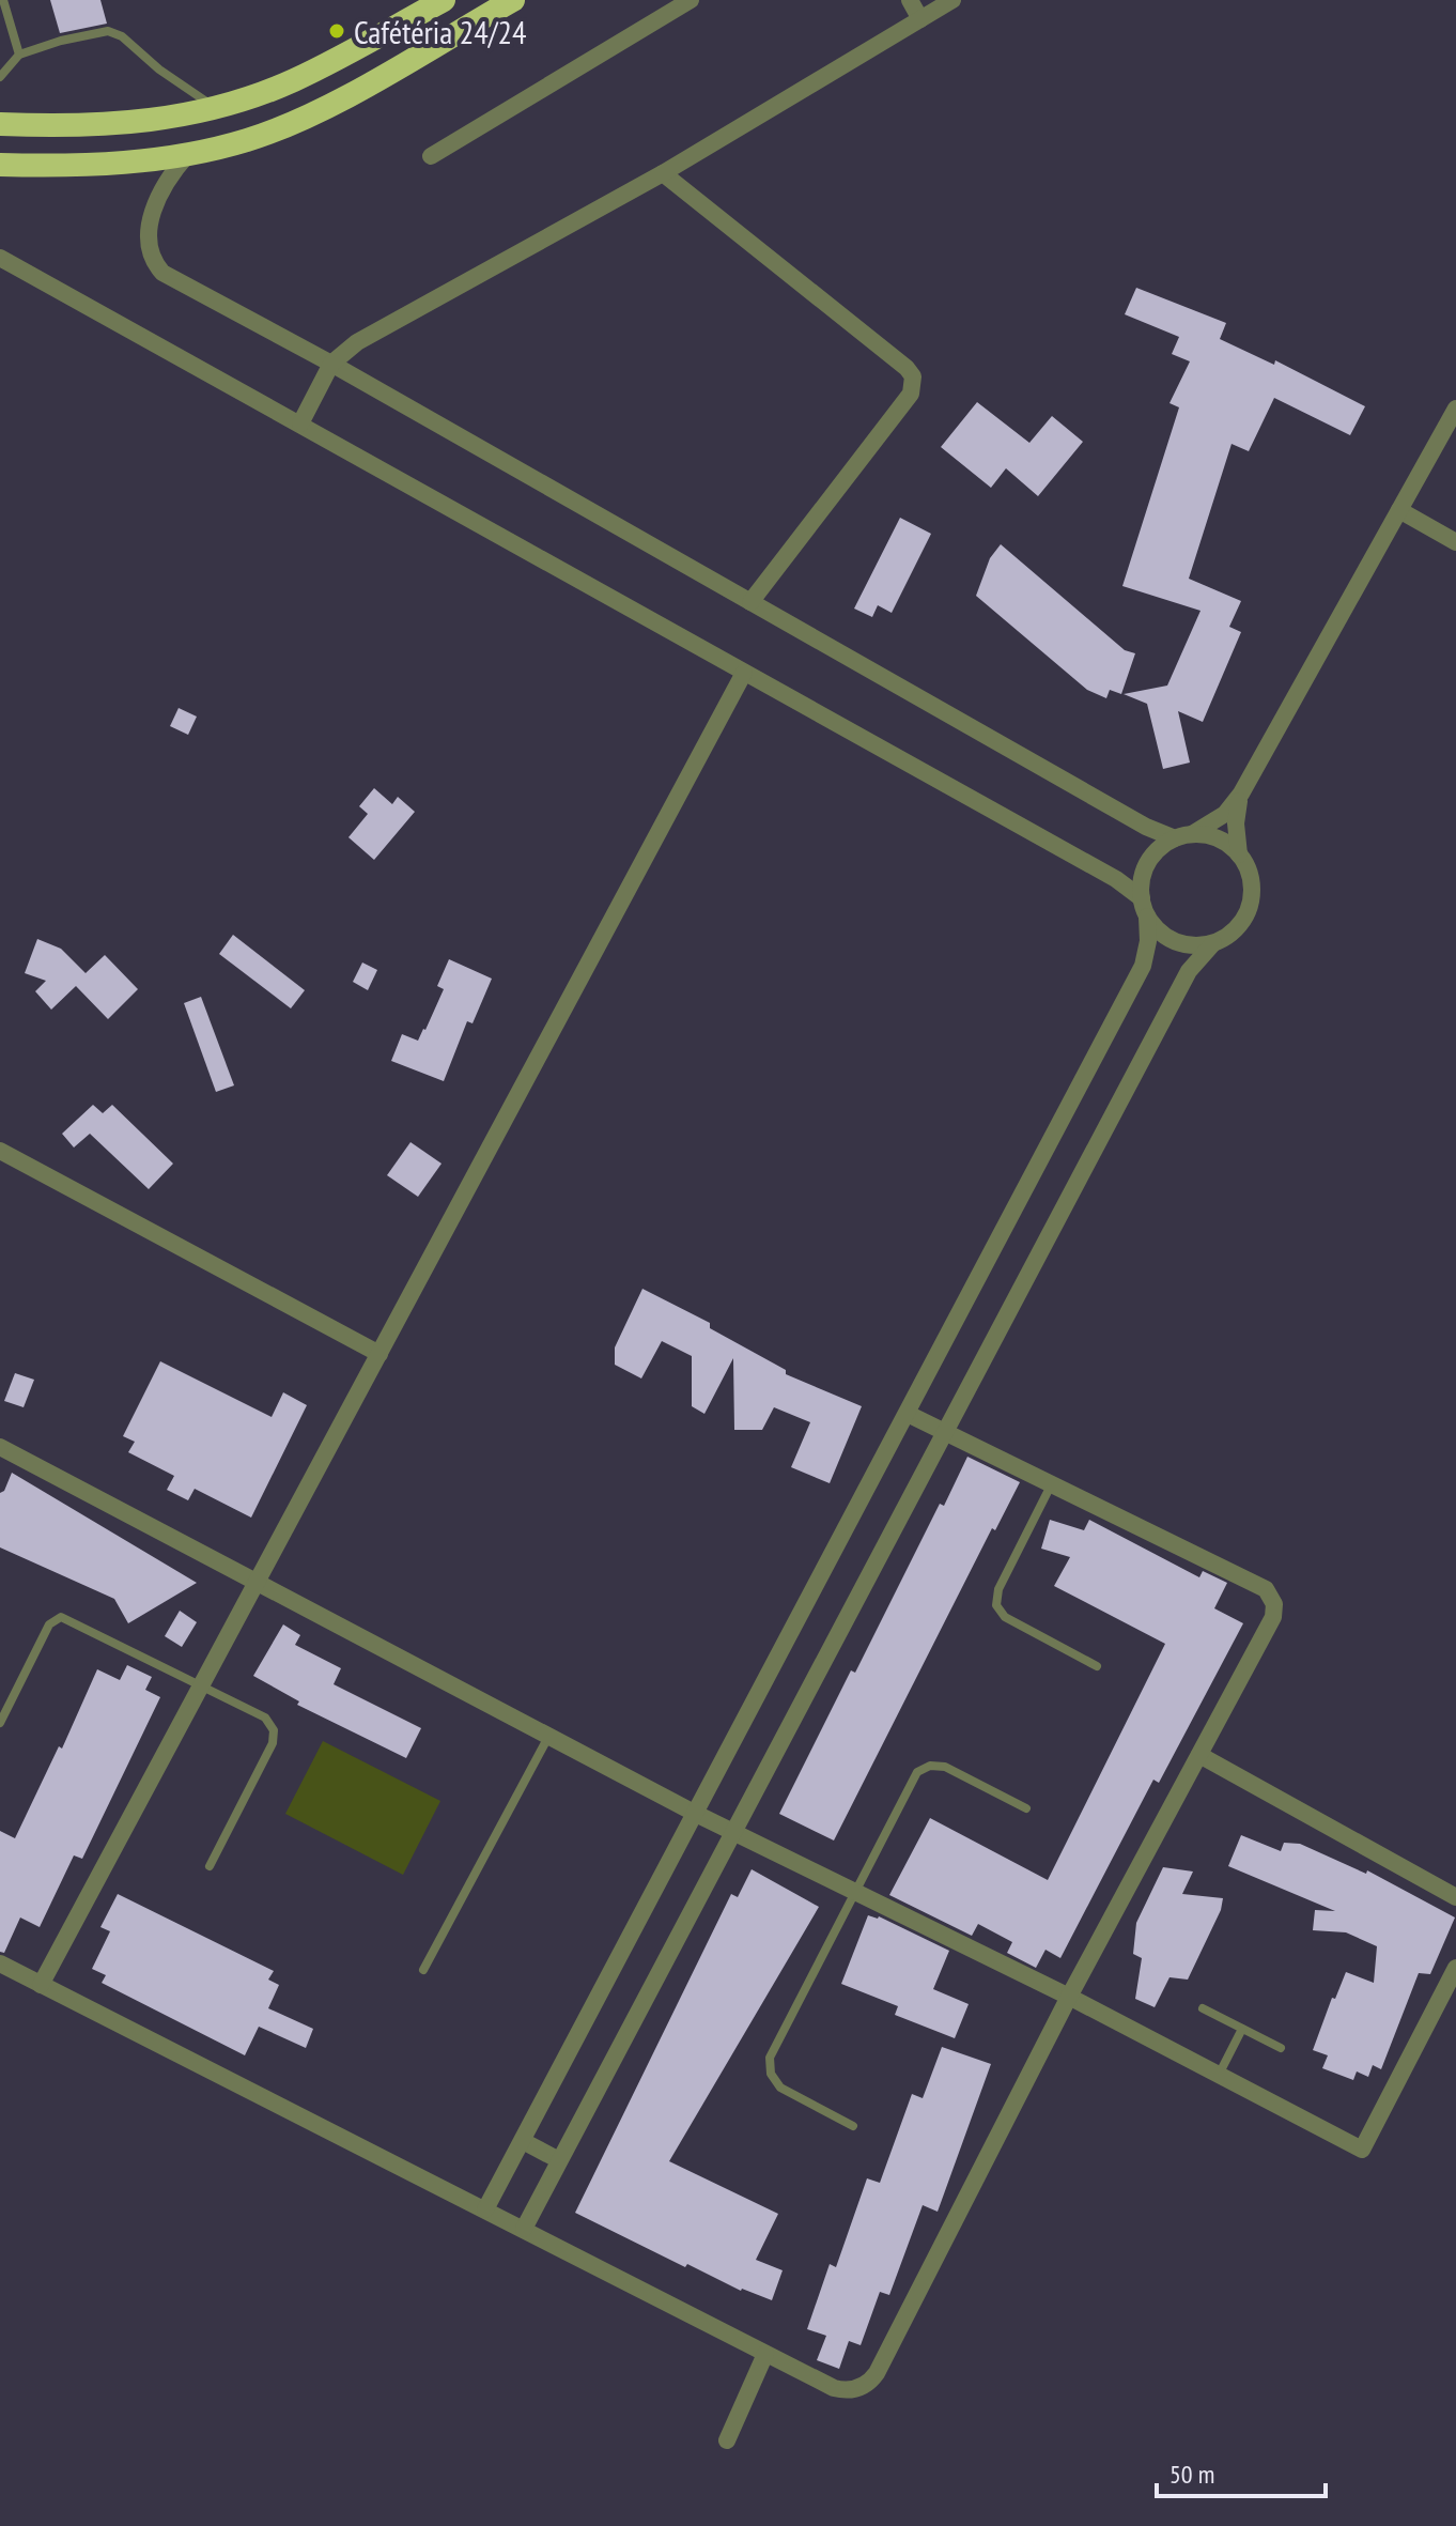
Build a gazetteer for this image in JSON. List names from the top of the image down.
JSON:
{
  "places": ["Cafétéria 24/24"],
  "scale_bar": "50 m"
}
